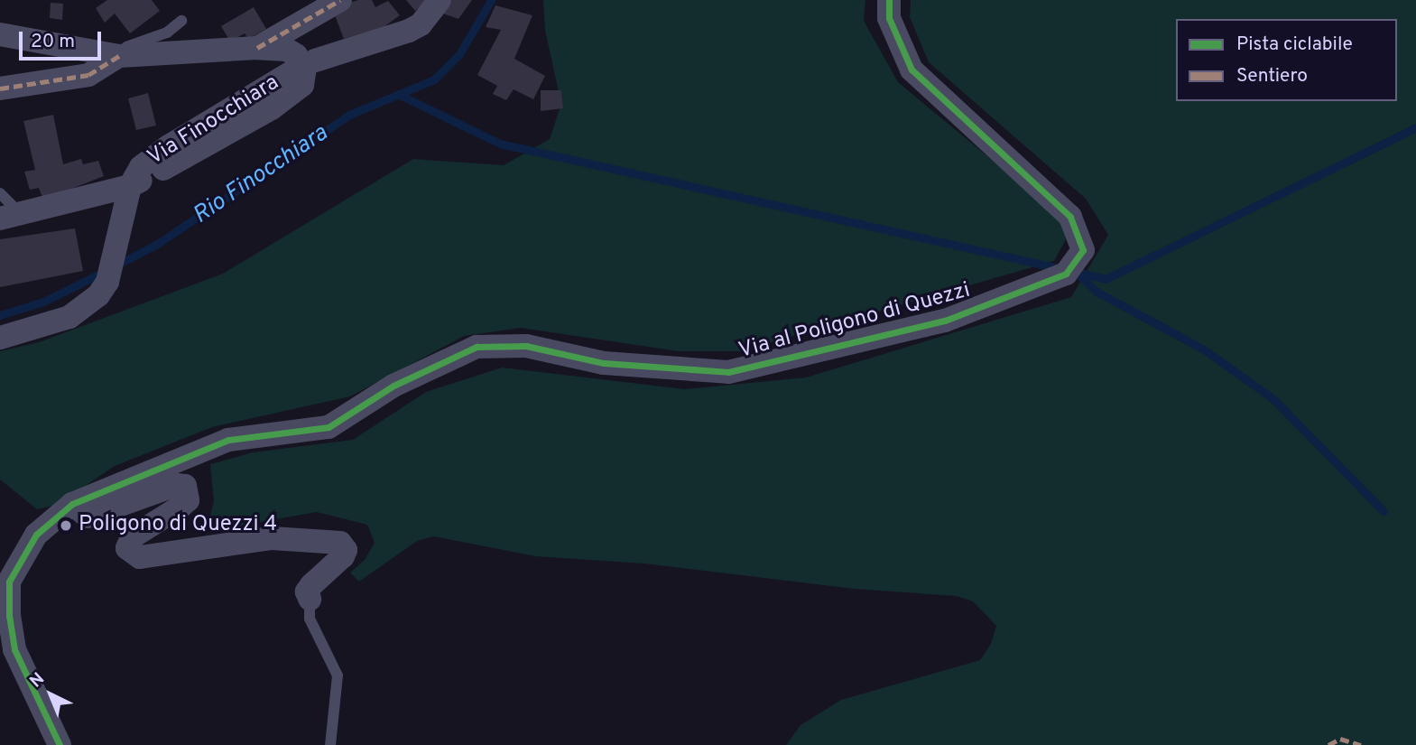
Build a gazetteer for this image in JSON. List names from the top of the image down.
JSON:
{
  "streets": {
    "street": ["Via Finocchiara", "Via al Poligono di Quezzi"]
  },
  "water": ["Rio Finocchiara"],
  "places": ["Poligono di Quezzi 4"],
  "legend": ["Pista ciclabile", "Sentiero"],
  "scale_bar": "20 m",
  "north": "top left"
}
